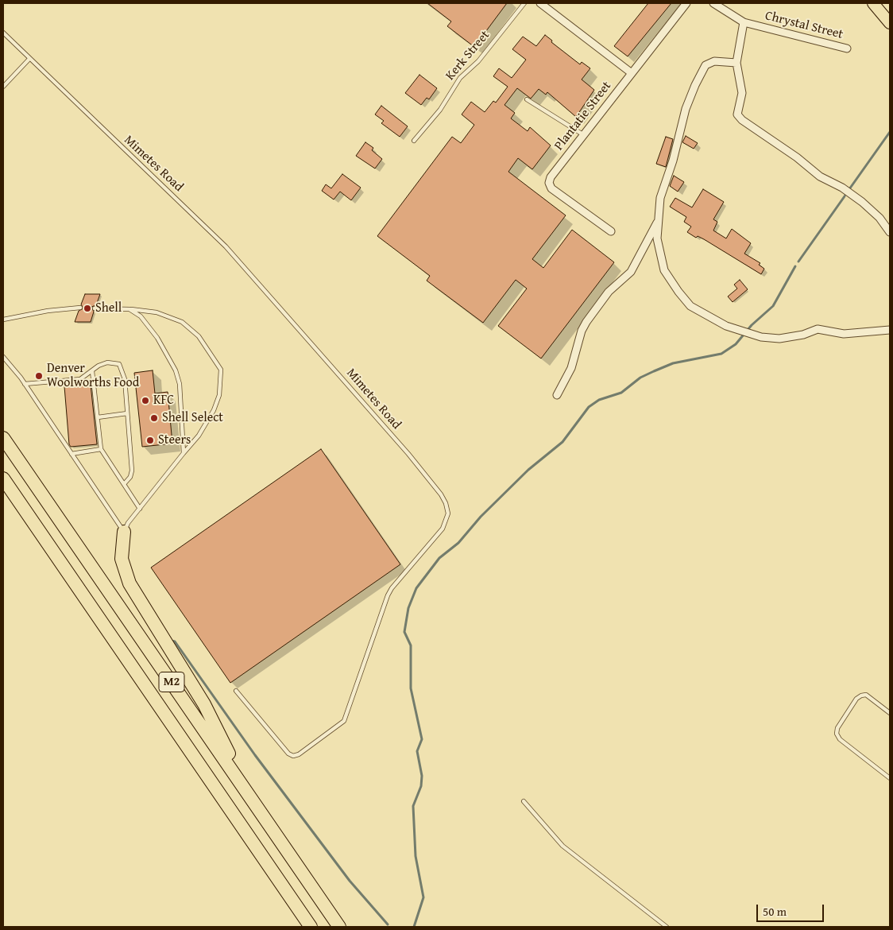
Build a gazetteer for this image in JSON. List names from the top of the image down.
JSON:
{
  "streets": {
    "highway": ["M2"],
    "street": ["Chrystal Street", "Plantatie Street"],
    "lane": ["Kerk Street", "Mimetes Road"]
  },
  "places": [
    "Shell",
    "Denver Woolworths Food",
    "KFC",
    "Shell Select",
    "Steers"
  ],
  "scale_bar": "50 m"
}
